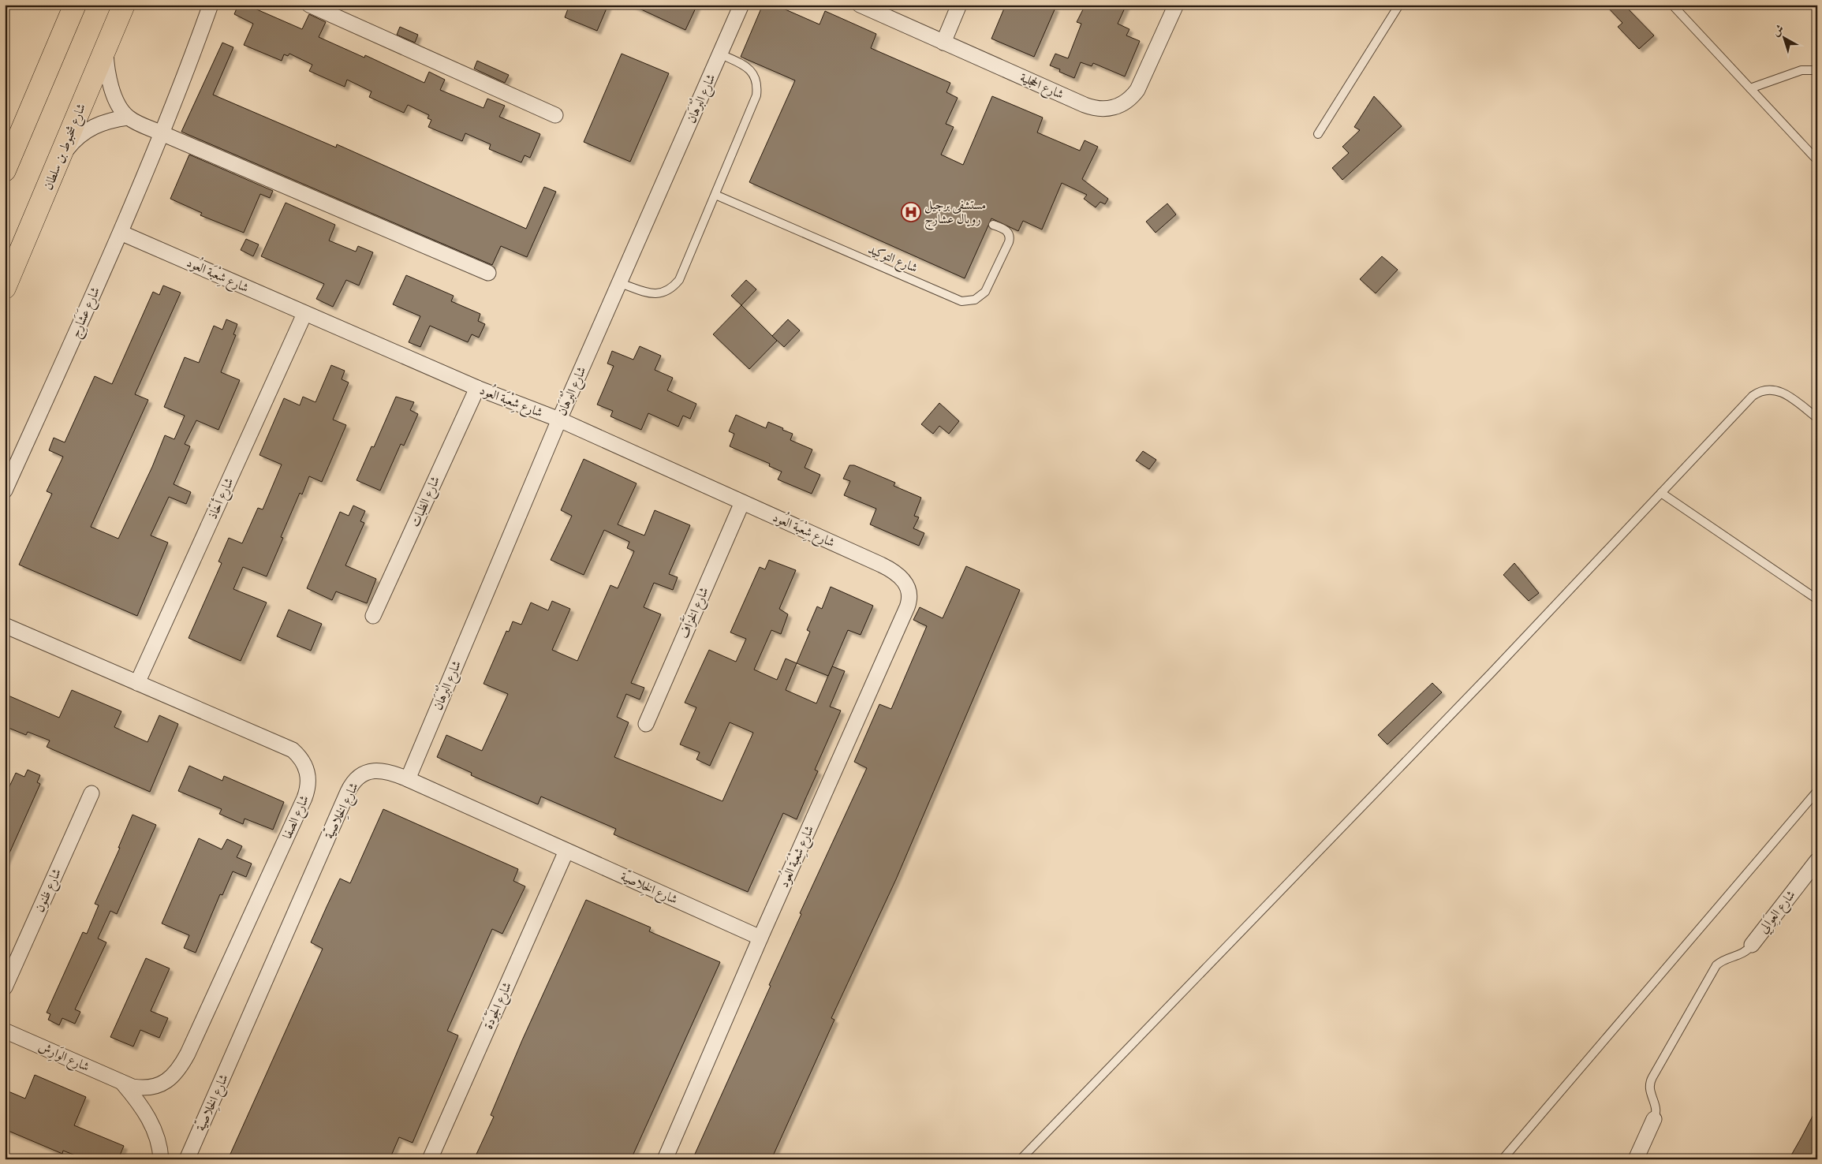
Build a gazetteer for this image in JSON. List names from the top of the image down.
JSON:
{
  "streets": {
    "main road": ["شارع شخبوط بن سلطان"],
    "street": [
      "شارع الحجلية",
      "شارع البُرْهَان",
      "شارع شِعْبَة العُود",
      "شارع عَشَارِج",
      "شارع أخّاذ",
      "شارع الظبات",
      "شارع الخَزَّاف",
      "شارع الخِلاصيّة",
      "شارع الصفا",
      "شارع ظنون",
      "شارع العِوَالِي",
      "شارع الجَوْدَة",
      "شارع الوَارِش"
    ],
    "lane": ["شارع التوكيد"]
  },
  "crossings": [
    ["شارع البُرْهَان", "شارع شِعْبَة العُود"],
    ["شارع البُرْهَان", "شارع الخِلاصيّة"],
    ["شارع شِعْبَة العُود", "شارع عَشَارِج"],
    ["شارع شِعْبَة العُود", "شارع أخّاذ"],
    ["شارع شِعْبَة العُود", "شارع الظبات"],
    ["شارع شِعْبَة العُود", "شارع الخَزَّاف"],
    ["شارع شِعْبَة العُود", "شارع الخِلاصيّة"],
    ["شارع أخّاذ", "شارع الصفا"],
    ["شارع الخِلاصيّة", "شارع الجَوْدَة"],
    ["شارع الصفا", "شارع الوَارِش"]
  ],
  "places": {
    "hospital": ["مستشفى برجيل رويال عشارج"]
  },
  "north": "top left"
}
